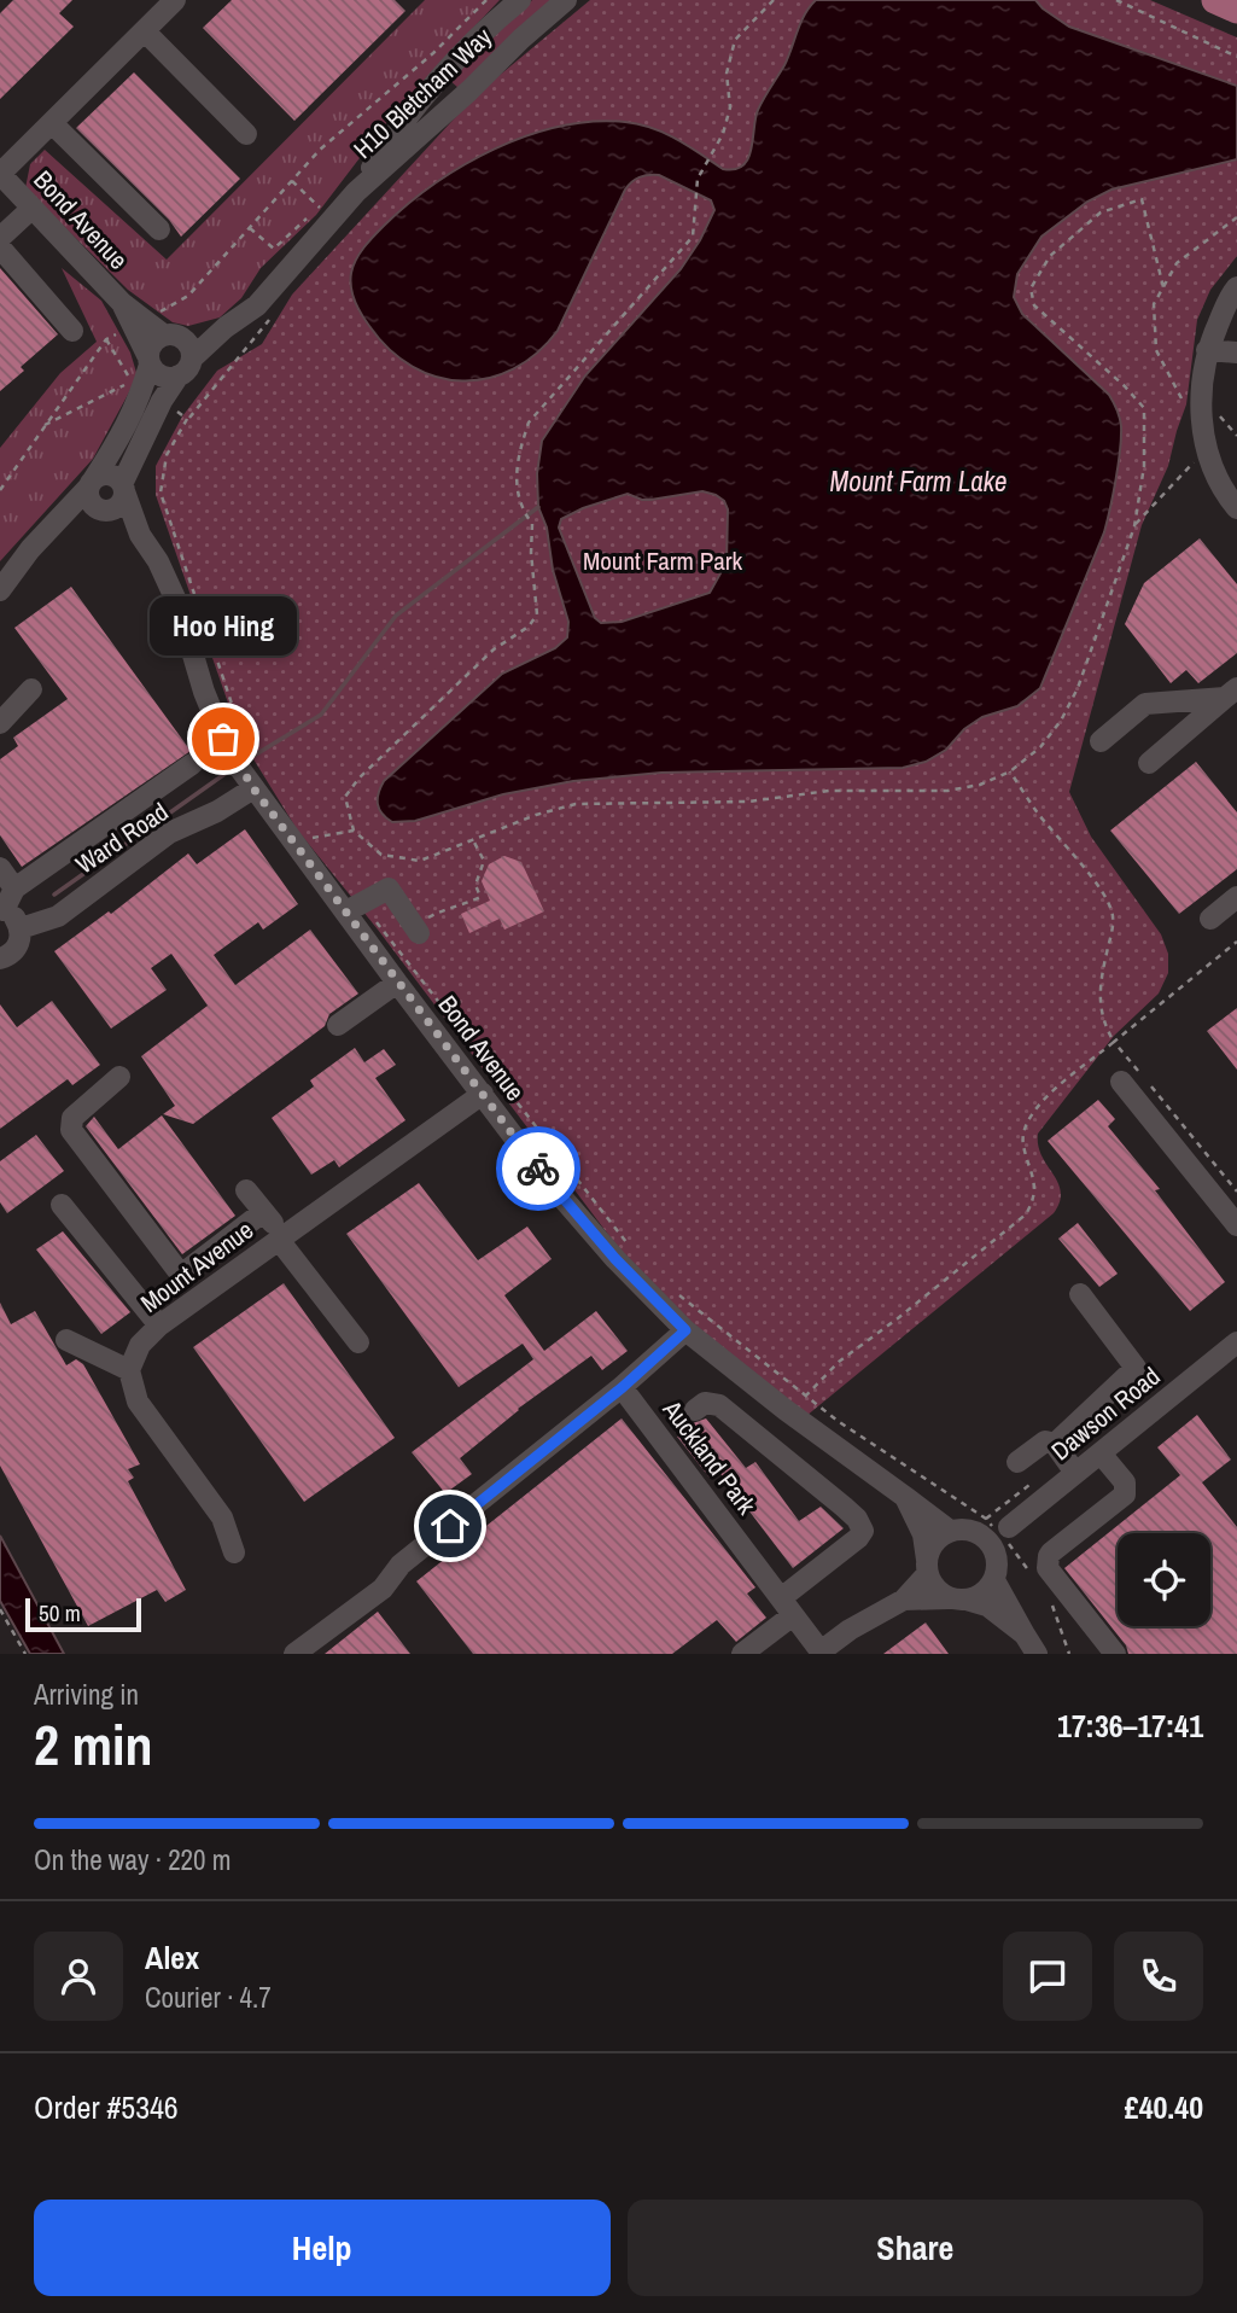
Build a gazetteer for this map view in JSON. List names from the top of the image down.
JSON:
{
  "streets": {
    "street": [
      "H10 Bletcham Way",
      "Bond Avenue",
      "Ward Road",
      "Mount Avenue",
      "Dawson Road",
      "Auckland Park"
    ]
  },
  "crossings": [
    ["H10 Bletcham Way", "Bond Avenue"],
    ["Bond Avenue", "Ward Road"],
    ["Bond Avenue", "Mount Avenue"],
    ["Bond Avenue", "Dawson Road"],
    ["Bond Avenue", "Auckland Park"],
    ["Dawson Road", "Auckland Park"]
  ],
  "water": ["Mount Farm Lake"],
  "parks": ["Mount Farm Park"],
  "places": ["Hoo Hing"],
  "scale_bar": "50 m",
  "page": {
    "bubble": "Hoo Hing",
    "scale": "50 m",
    "heading": ["2 min", "Arriving in", "17:36–17:41"],
    "panel": [
      "Alex",
      "Courier · 4.7",
      "Order #5346",
      "£40.40"
    ],
    "bar": "On the way · 220 m",
    "buttons": ["Help", "Share"]
  }
}
